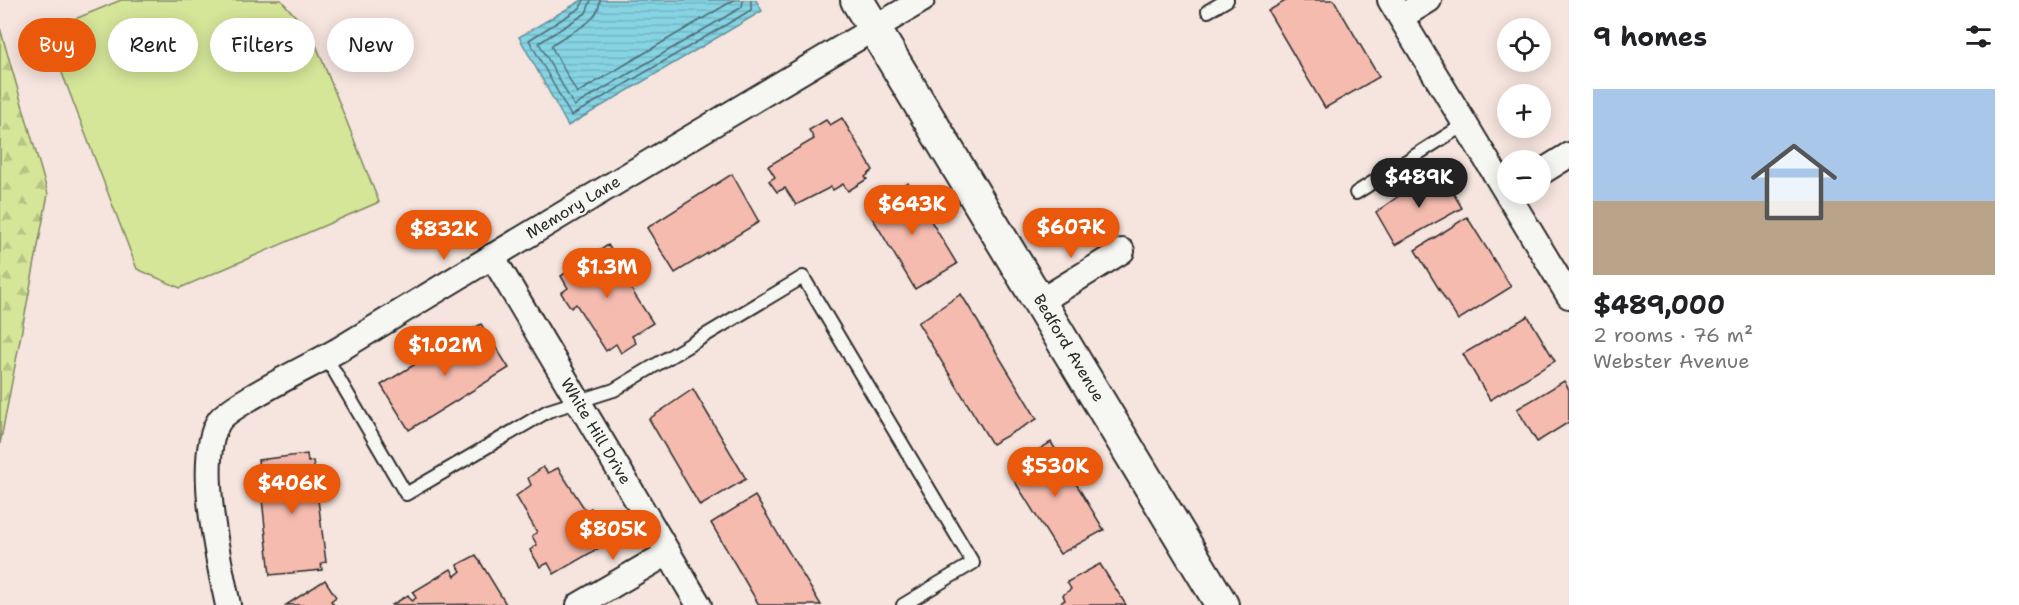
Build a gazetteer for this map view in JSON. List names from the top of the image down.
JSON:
{
  "streets": {
    "street": ["Memory Lane", "Bedford Avenue", "White Hill Drive"]
  },
  "crossings": [
    ["Memory Lane", "Bedford Avenue"],
    ["Memory Lane", "White Hill Drive"]
  ],
  "page": {
    "heading": "9 homes",
    "map_buttons": ["+", "−"],
    "chip": [
      "Buy",
      "Rent",
      "Filters",
      "New"
    ],
    "list": [
      {
        "name": "$489,000",
        "note": "2 rooms · 76 m² · Webster Avenue"
      }
    ],
    "price": [
      "$489K",
      "$643K",
      "$607K",
      "$832K",
      "$1.3M",
      "$1.02M",
      "$530K",
      "$406K",
      "$805K"
    ]
  }
}
